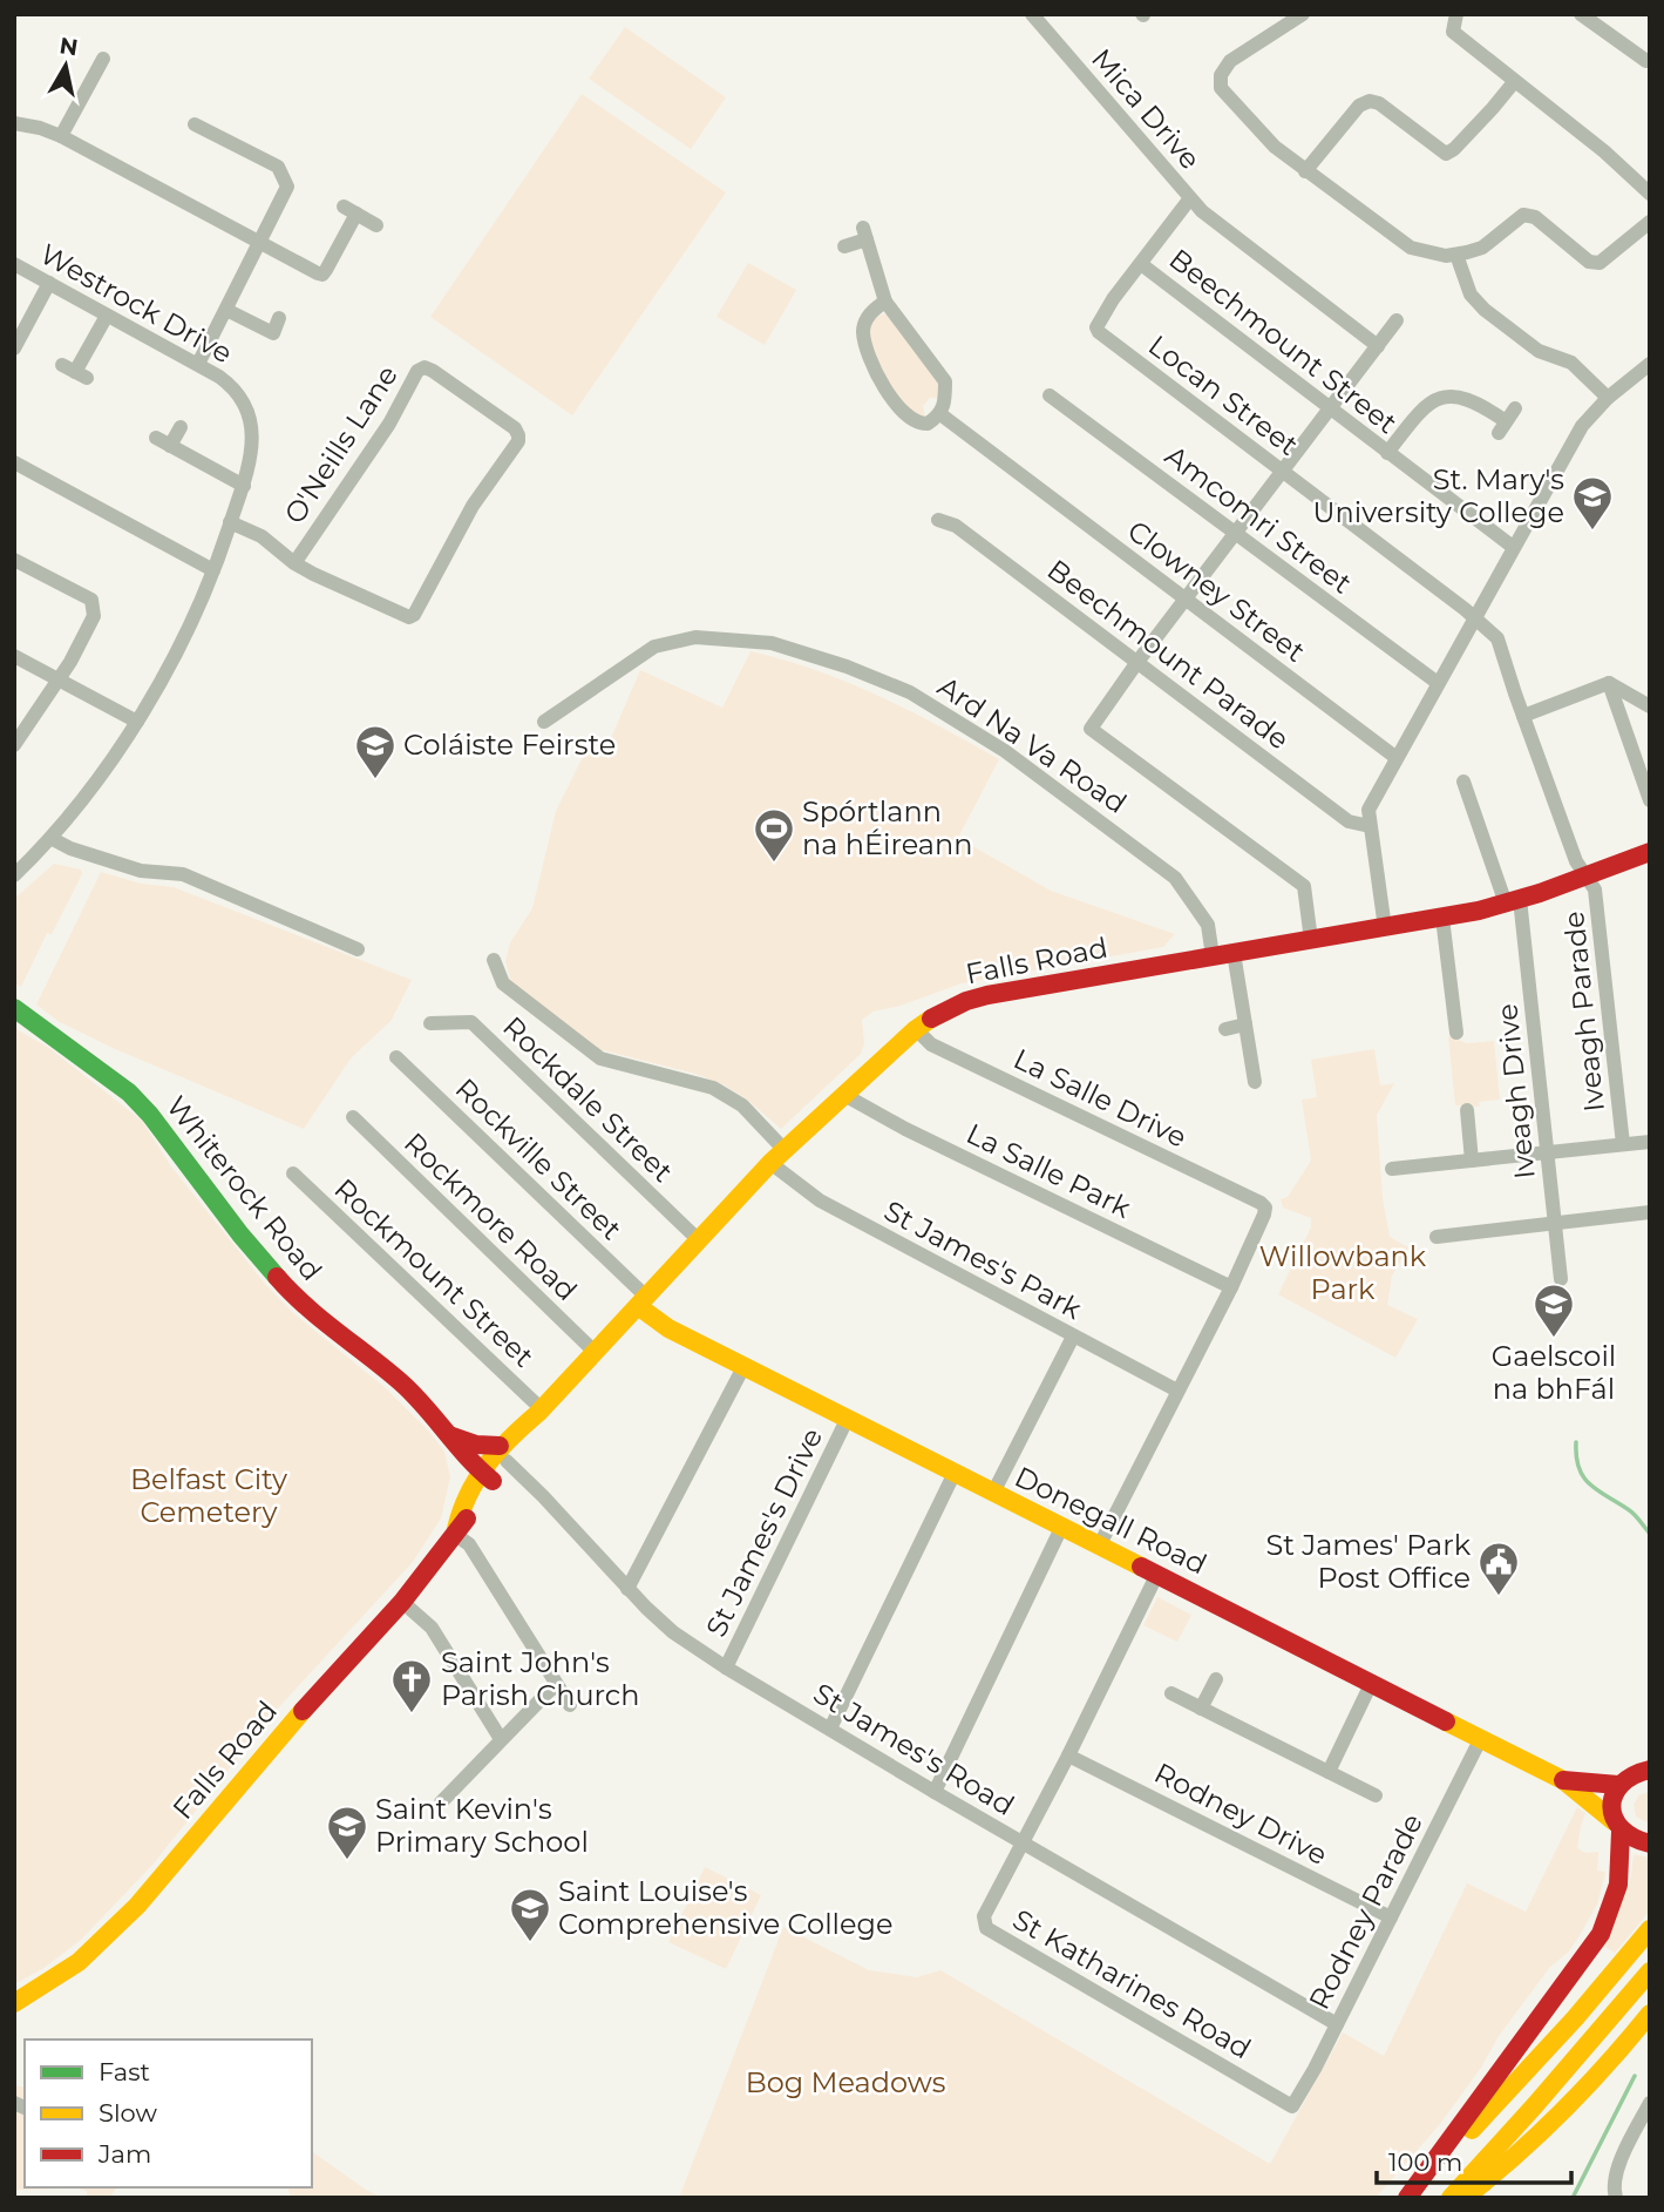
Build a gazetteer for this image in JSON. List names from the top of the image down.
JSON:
{
  "streets": {
    "main road": ["Falls Road", "Whiterock Road", "Donegall Road"],
    "street": [
      "Mica Drive",
      "Westrock Drive",
      "Beechmount Street",
      "Locan Street",
      "O'Neills Lane",
      "Amcomri Street",
      "Clowney Street",
      "Beechmount Parade",
      "Ard Na Va Road",
      "Iveagh Parade",
      "Iveagh Drive",
      "La Salle Drive",
      "Rockdale Street",
      "Rockville Street",
      "La Salle Park",
      "Rockmore Road",
      "St James's Park",
      "Rockmount Street",
      "St James's Drive",
      "St James's Road",
      "Rodney Drive",
      "Rodney Parade",
      "St Katharines Road"
    ]
  },
  "crossings": [
    ["Beechmount Street", "Locan Street"],
    ["Locan Street", "Iveagh Parade"],
    ["Ard Na Va Road", "Falls Road"],
    ["Falls Road", "Iveagh Parade"],
    ["Falls Road", "Iveagh Drive"],
    ["Falls Road", "La Salle Drive"],
    ["Falls Road", "Rockdale Street"],
    ["Falls Road", "Rockville Street"],
    ["Falls Road", "La Salle Park"],
    ["Falls Road", "Whiterock Road"],
    ["Falls Road", "Rockmore Road"],
    ["Falls Road", "St James's Park"],
    ["Falls Road", "Rockmount Street"],
    ["Falls Road", "Donegall Road"],
    ["Falls Road", "St James's Road"],
    ["La Salle Drive", "La Salle Park"],
    ["Rockville Street", "Donegall Road"],
    ["Donegall Road", "St James's Drive"],
    ["Donegall Road", "Rodney Parade"],
    ["Donegall Road", "St Katharines Road"],
    ["St James's Drive", "St James's Road"],
    ["St James's Road", "Rodney Parade"],
    ["St James's Road", "St Katharines Road"],
    ["Rodney Drive", "Rodney Parade"],
    ["Rodney Drive", "St Katharines Road"],
    ["Rodney Parade", "St Katharines Road"]
  ],
  "parks": ["Willowbank Park", "Belfast City Cemetery", "Bog Meadows"],
  "places": {
    "school or university": [
      "St. Mary's University College",
      "Coláiste Feirste",
      "Gaelscoil na bhFál",
      "Saint Kevin's Primary School",
      "Saint Louise's Comprehensive College"
    ],
    "sports": ["Spórtlann na hÉireann"],
    "public building": ["St James' Park Post Office"],
    "church": ["Saint John's Parish Church"]
  },
  "legend": ["Fast", "Slow", "Jam"],
  "scale_bar": "100 m",
  "north": "top"
}
